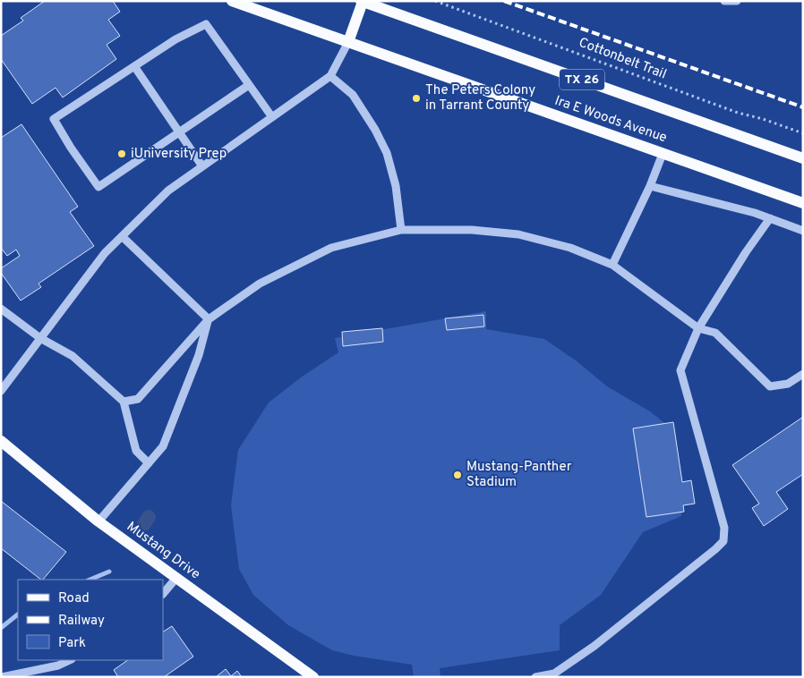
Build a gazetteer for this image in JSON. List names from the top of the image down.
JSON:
{
  "streets": {
    "main road": ["TX 26", "Ira E Woods Avenue", "Mustang Drive"],
    "path": ["Cottonbelt Trail"]
  },
  "places": ["The Peters Colony in Tarrant County", "iUniversity Prep", "Mustang-Panther Stadium"],
  "legend": ["Road", "Railway", "Park"]
}
